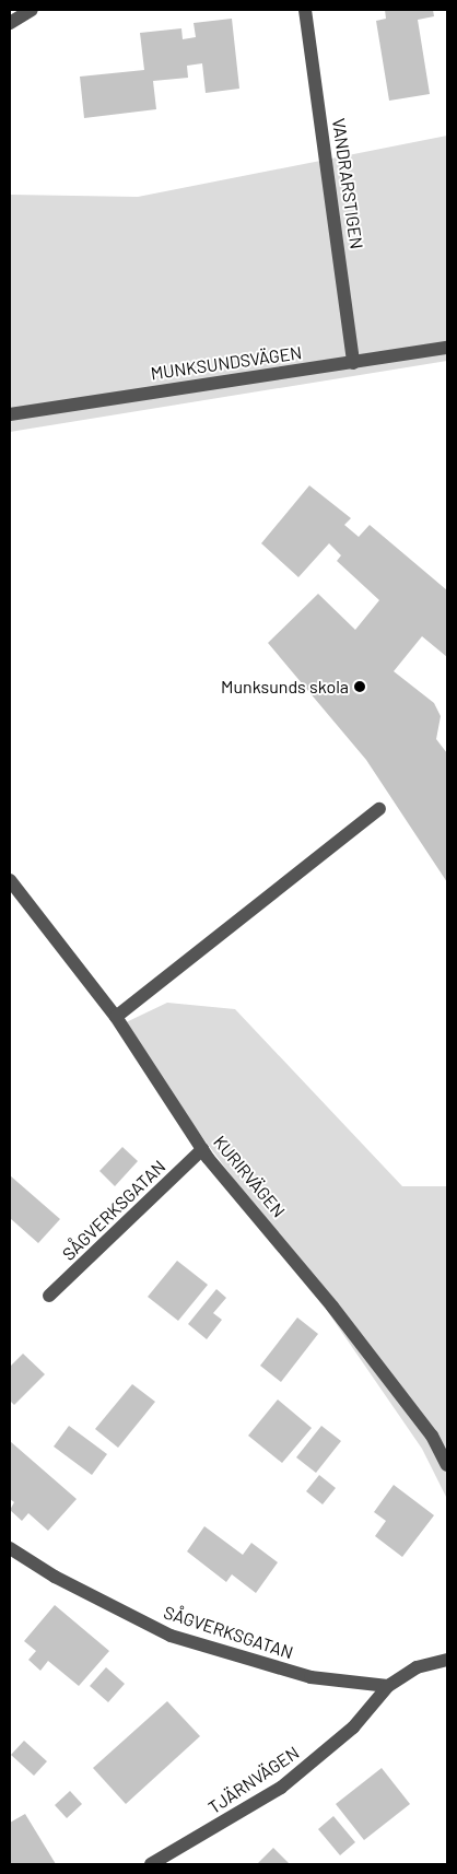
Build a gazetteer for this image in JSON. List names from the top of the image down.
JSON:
{
  "streets": {
    "street": [
      "VANDRARSTIGEN",
      "MUNKSUNDSVÄGEN",
      "KURIRVÄGEN",
      "SÅGVERKSGATAN",
      "TJÄRNVÄGEN"
    ]
  },
  "crossings": [
    ["VANDRARSTIGEN", "MUNKSUNDSVÄGEN"],
    ["KURIRVÄGEN", "SÅGVERKSGATAN"],
    ["SÅGVERKSGATAN", "TJÄRNVÄGEN"]
  ],
  "places": ["Munksunds skola"]
}
